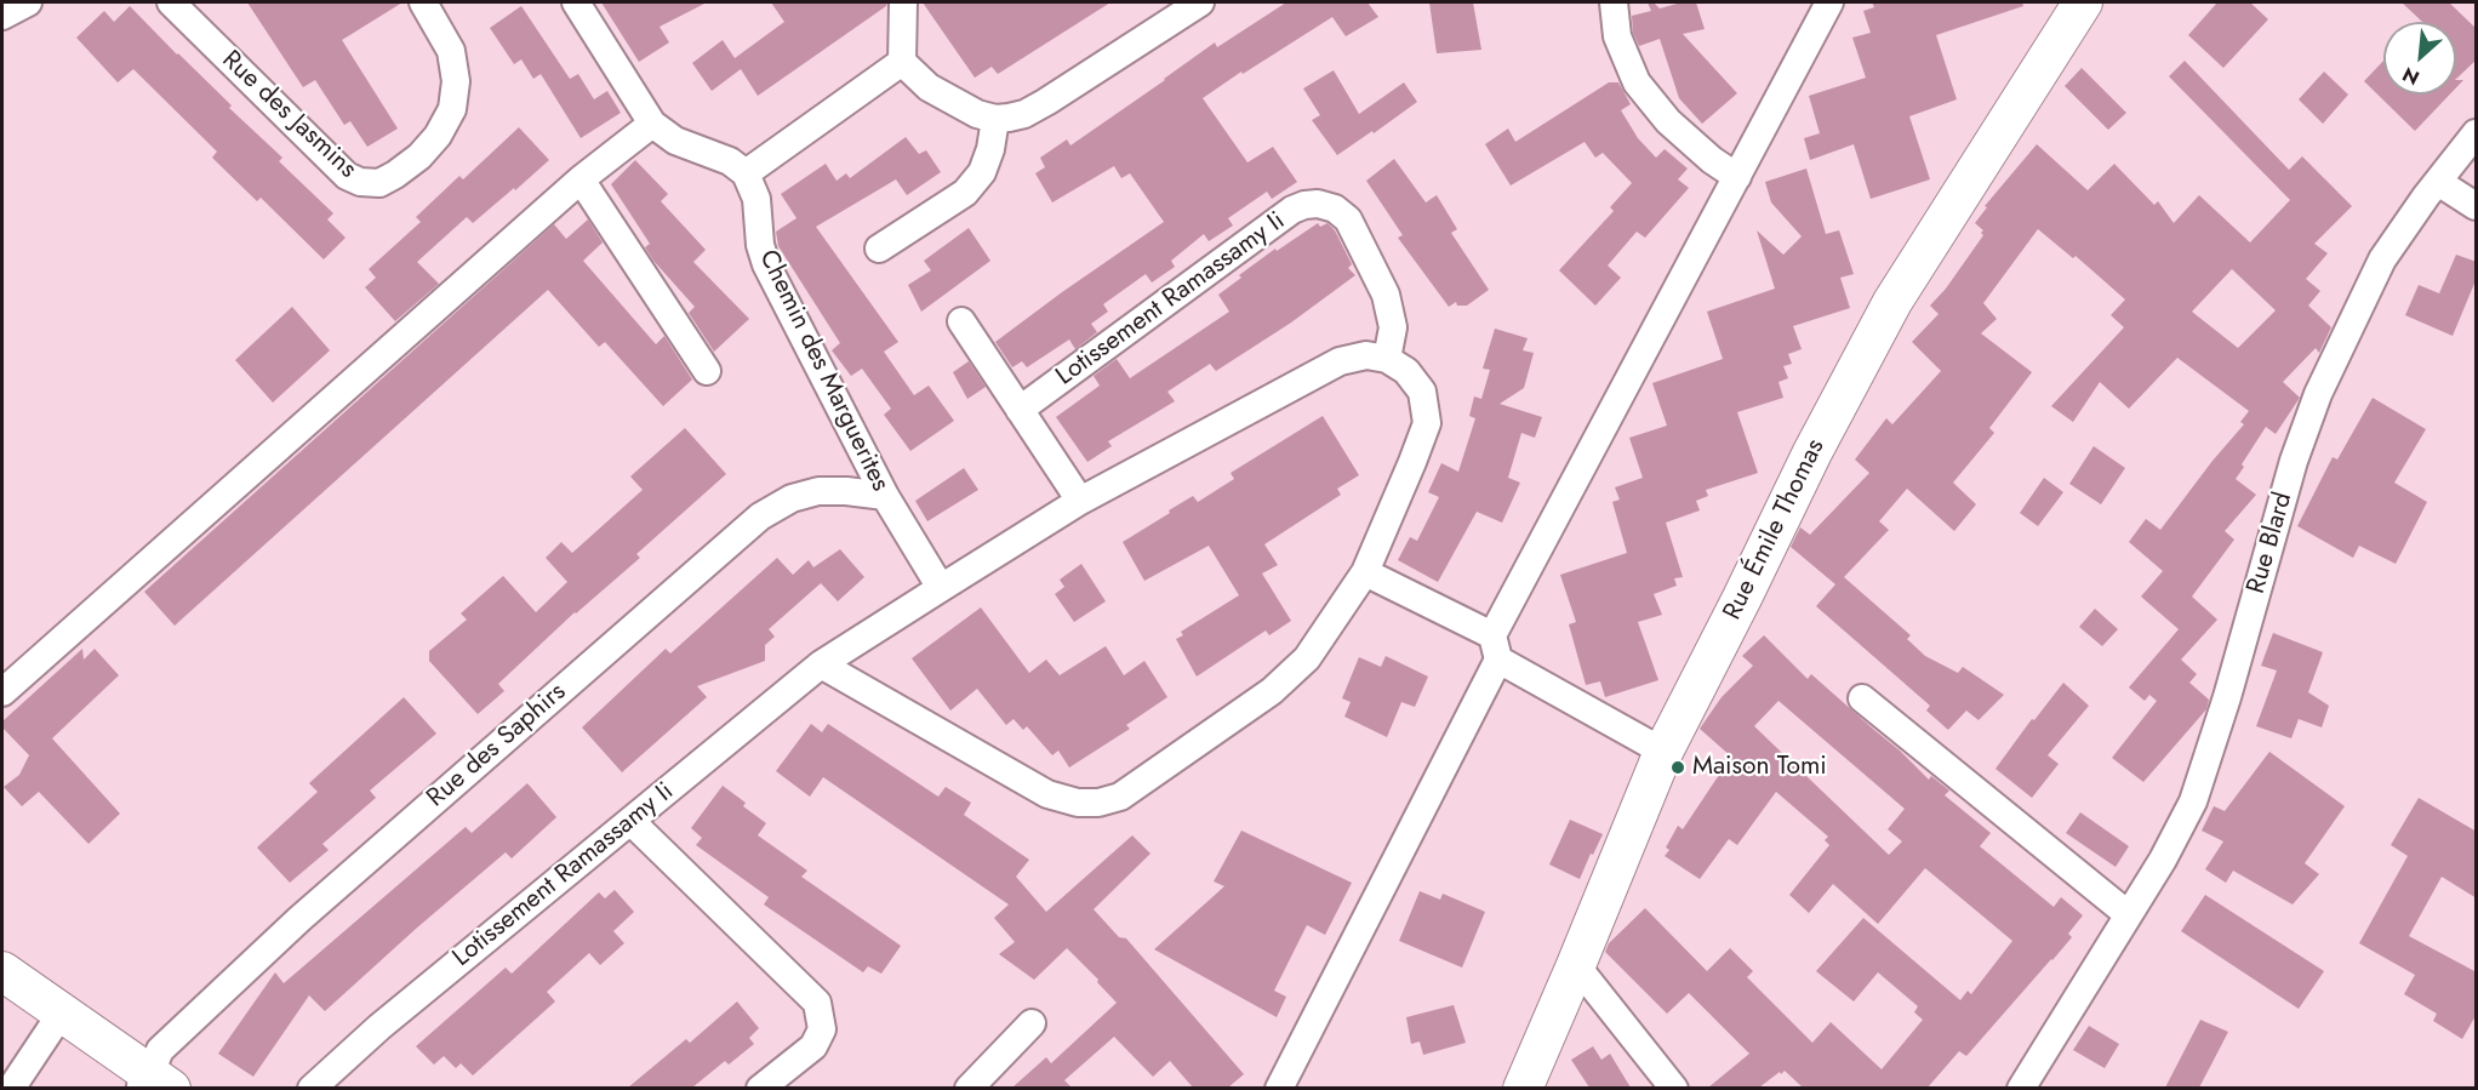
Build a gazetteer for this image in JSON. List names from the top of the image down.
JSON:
{
  "streets": {
    "street": [
      "Rue des Jasmins",
      "Lotissement Ramassamy Ii",
      "Chemin des Marguerites",
      "Rue Émile Thomas",
      "Rue Blard",
      "Rue des Saphirs"
    ]
  },
  "crossings": [
    ["Lotissement Ramassamy Ii", "Chemin des Marguerites"],
    ["Chemin des Marguerites", "Rue des Saphirs"]
  ],
  "places": ["Maison Tomi"],
  "north": "bottom left"
}
